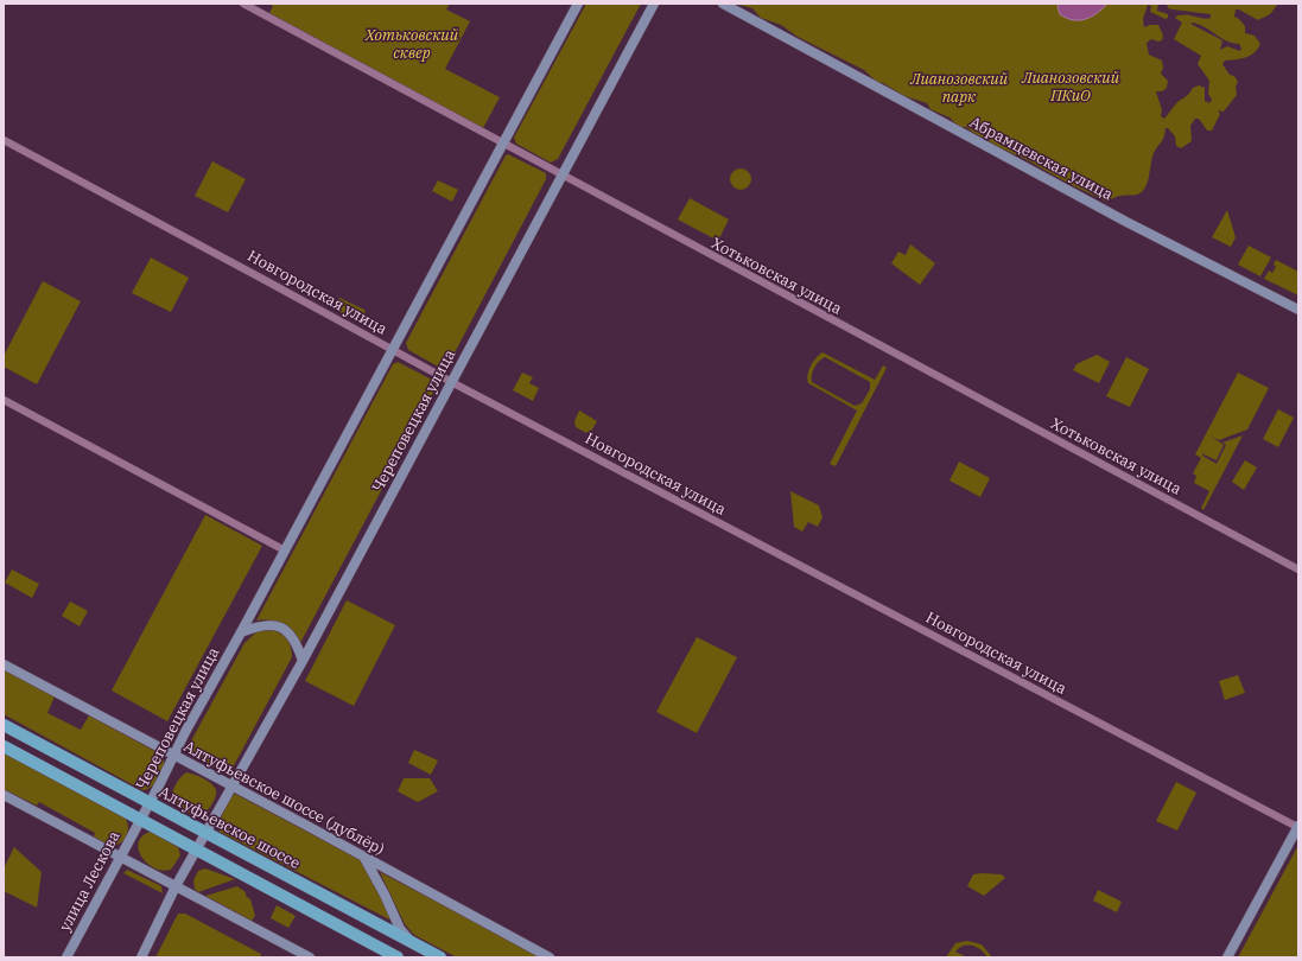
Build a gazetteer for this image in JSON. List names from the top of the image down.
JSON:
{
  "streets": {
    "main road": [
      "Абрамцевская улица",
      "Череповецкая улица",
      "Алтуфьевское шоссе (дублёр)",
      "Алтуфьевское шоссе",
      "улица Лескова"
    ],
    "street": ["Хотьковская улица", "Новгородская улица"]
  },
  "crossings": [
    ["Хотьковская улица", "Череповецкая улица"],
    ["Новгородская улица", "Череповецкая улица"],
    ["Череповецкая улица", "Алтуфьевское шоссе (дублёр)"],
    ["Череповецкая улица", "Алтуфьевское шоссе"],
    ["Череповецкая улица", "улица Лескова"]
  ],
  "parks": ["Хотьковский сквер", "Лианозовский ПКиО", "Лианозовский парк"]
}
